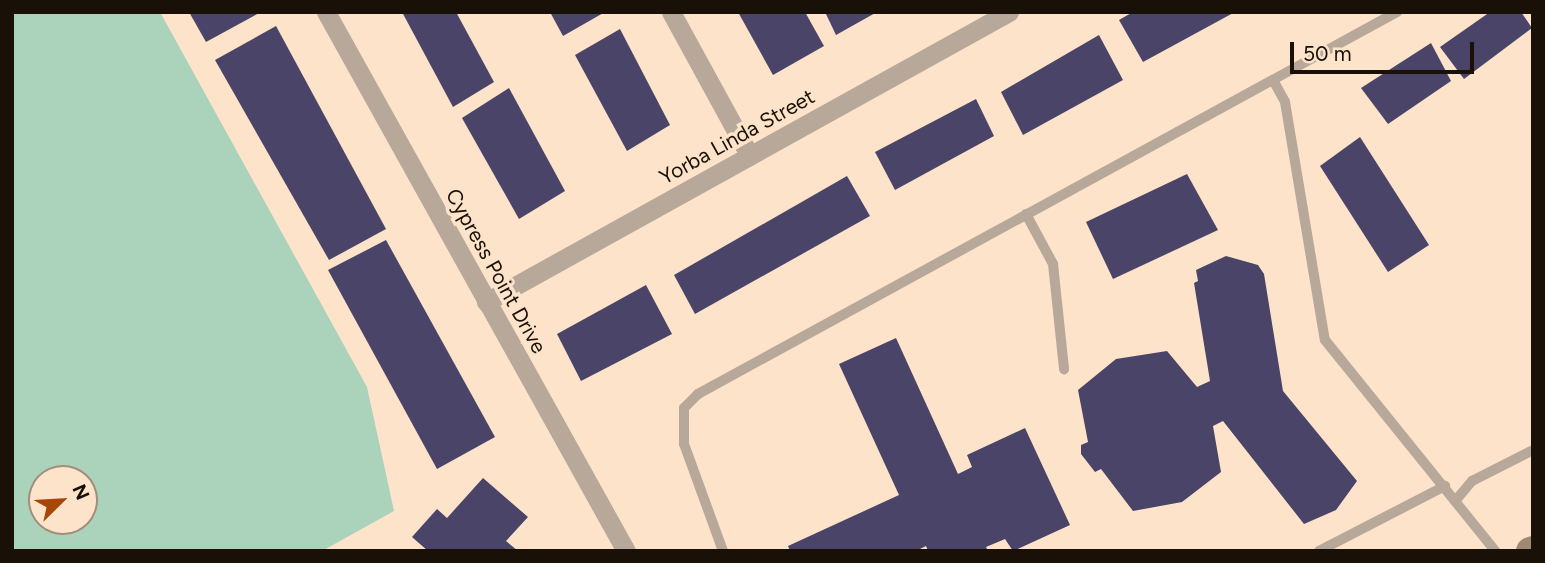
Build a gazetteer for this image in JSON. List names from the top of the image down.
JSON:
{
  "streets": {
    "street": ["Yorba Linda Street", "Cypress Point Drive"]
  },
  "crossings": [
    ["Yorba Linda Street", "Cypress Point Drive"]
  ],
  "scale_bar": "50 m",
  "north": "top right"
}
